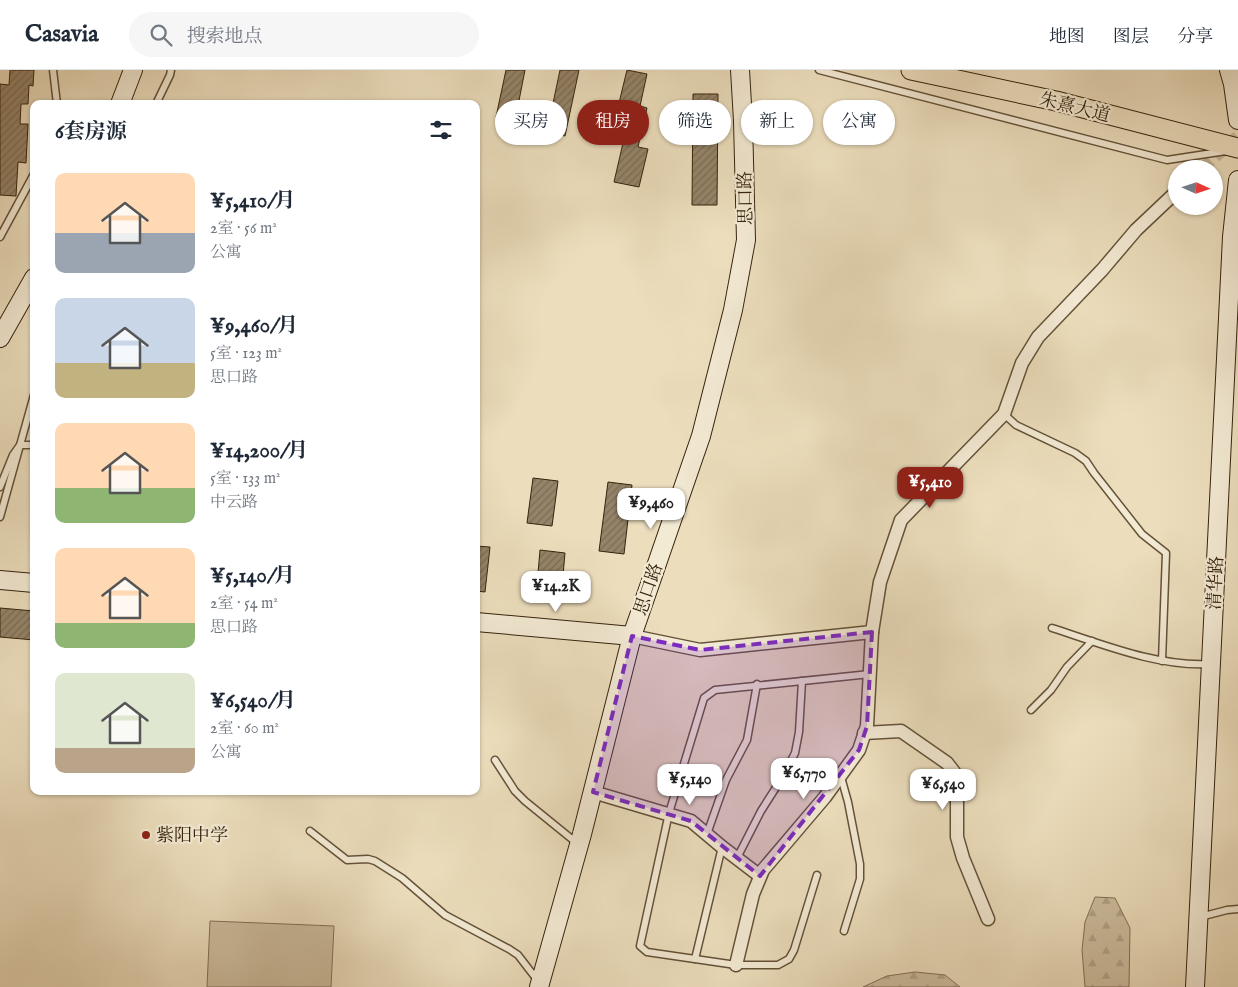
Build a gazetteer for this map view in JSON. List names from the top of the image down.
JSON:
{
  "streets": {
    "main road": ["朱熹大道"],
    "street": ["思口路", "清华路"]
  },
  "places": ["紫阳中学"],
  "north": "right",
  "page": {
    "header": "Casavia",
    "search": "搜索地点",
    "nav": ["地图", "图层", "分享"],
    "chip": [
      "买房",
      "租房",
      "筛选",
      "新上",
      "公寓"
    ],
    "heading": "6套房源",
    "list": [
      {
        "name": "¥5,410/月",
        "note": "2室 · 56 m² · 公寓"
      },
      {
        "name": "¥9,460/月",
        "note": "5室 · 123 m² · 思口路"
      },
      {
        "name": "¥14,200/月",
        "note": "5室 · 133 m² · 中云路"
      },
      {
        "name": "¥5,140/月",
        "note": "2室 · 54 m² · 思口路"
      },
      {
        "name": "¥6,540/月",
        "note": "2室 · 60 m² · 公寓"
      }
    ],
    "price": [
      "¥5,410",
      "¥9,460",
      "¥14.2K",
      "¥6,770",
      "¥5,140",
      "¥6,540"
    ]
  }
}
